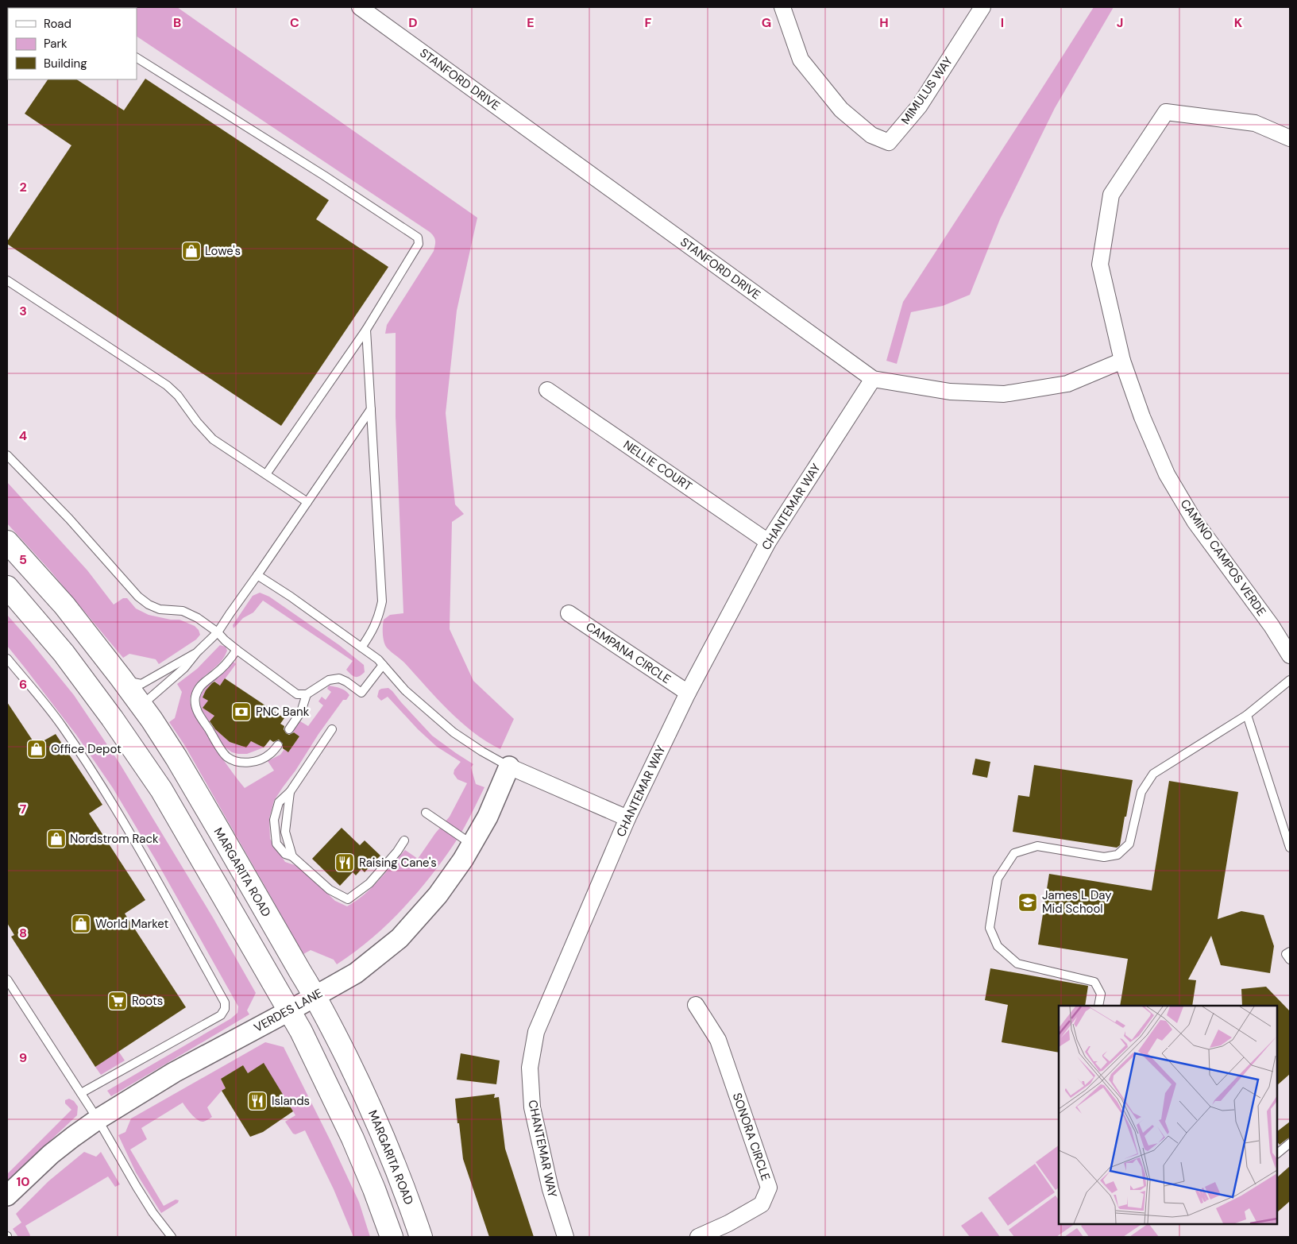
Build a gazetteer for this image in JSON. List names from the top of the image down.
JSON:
{
  "streets": {
    "main road": ["MARGARITA ROAD"],
    "street": [
      "STANFORD DRIVE",
      "MIMULUS WAY",
      "NELLIE COURT",
      "CHANTEMAR WAY",
      "CAMINO CAMPOS VERDE",
      "CAMPANA CIRCLE",
      "VERDES LANE",
      "SONORA CIRCLE"
    ]
  },
  "crossings": [
    ["STANFORD DRIVE", "CHANTEMAR WAY"],
    ["STANFORD DRIVE", "CAMINO CAMPOS VERDE"],
    ["NELLIE COURT", "CHANTEMAR WAY"],
    ["CHANTEMAR WAY", "CAMPANA CIRCLE"],
    ["MARGARITA ROAD", "VERDES LANE"]
  ],
  "places": {
    "shop": [
      "Lowe's",
      "Office Depot",
      "Nordstrom Rack",
      "World Market"
    ],
    "bank": ["PNC Bank"],
    "restaurant": ["Raising Cane's", "Islands"],
    "school or university": ["James L Day Mid School"],
    "supermarket": ["Roots"]
  },
  "legend": ["Road", "Park", "Building"],
  "grid": {
    "columns": [
      "B",
      "C",
      "D",
      "E",
      "F",
      "G",
      "H",
      "I",
      "J",
      "K"
    ],
    "rows": [
      "2",
      "3",
      "4",
      "5",
      "6",
      "7",
      "8",
      "9",
      "10"
    ]
  }
}
